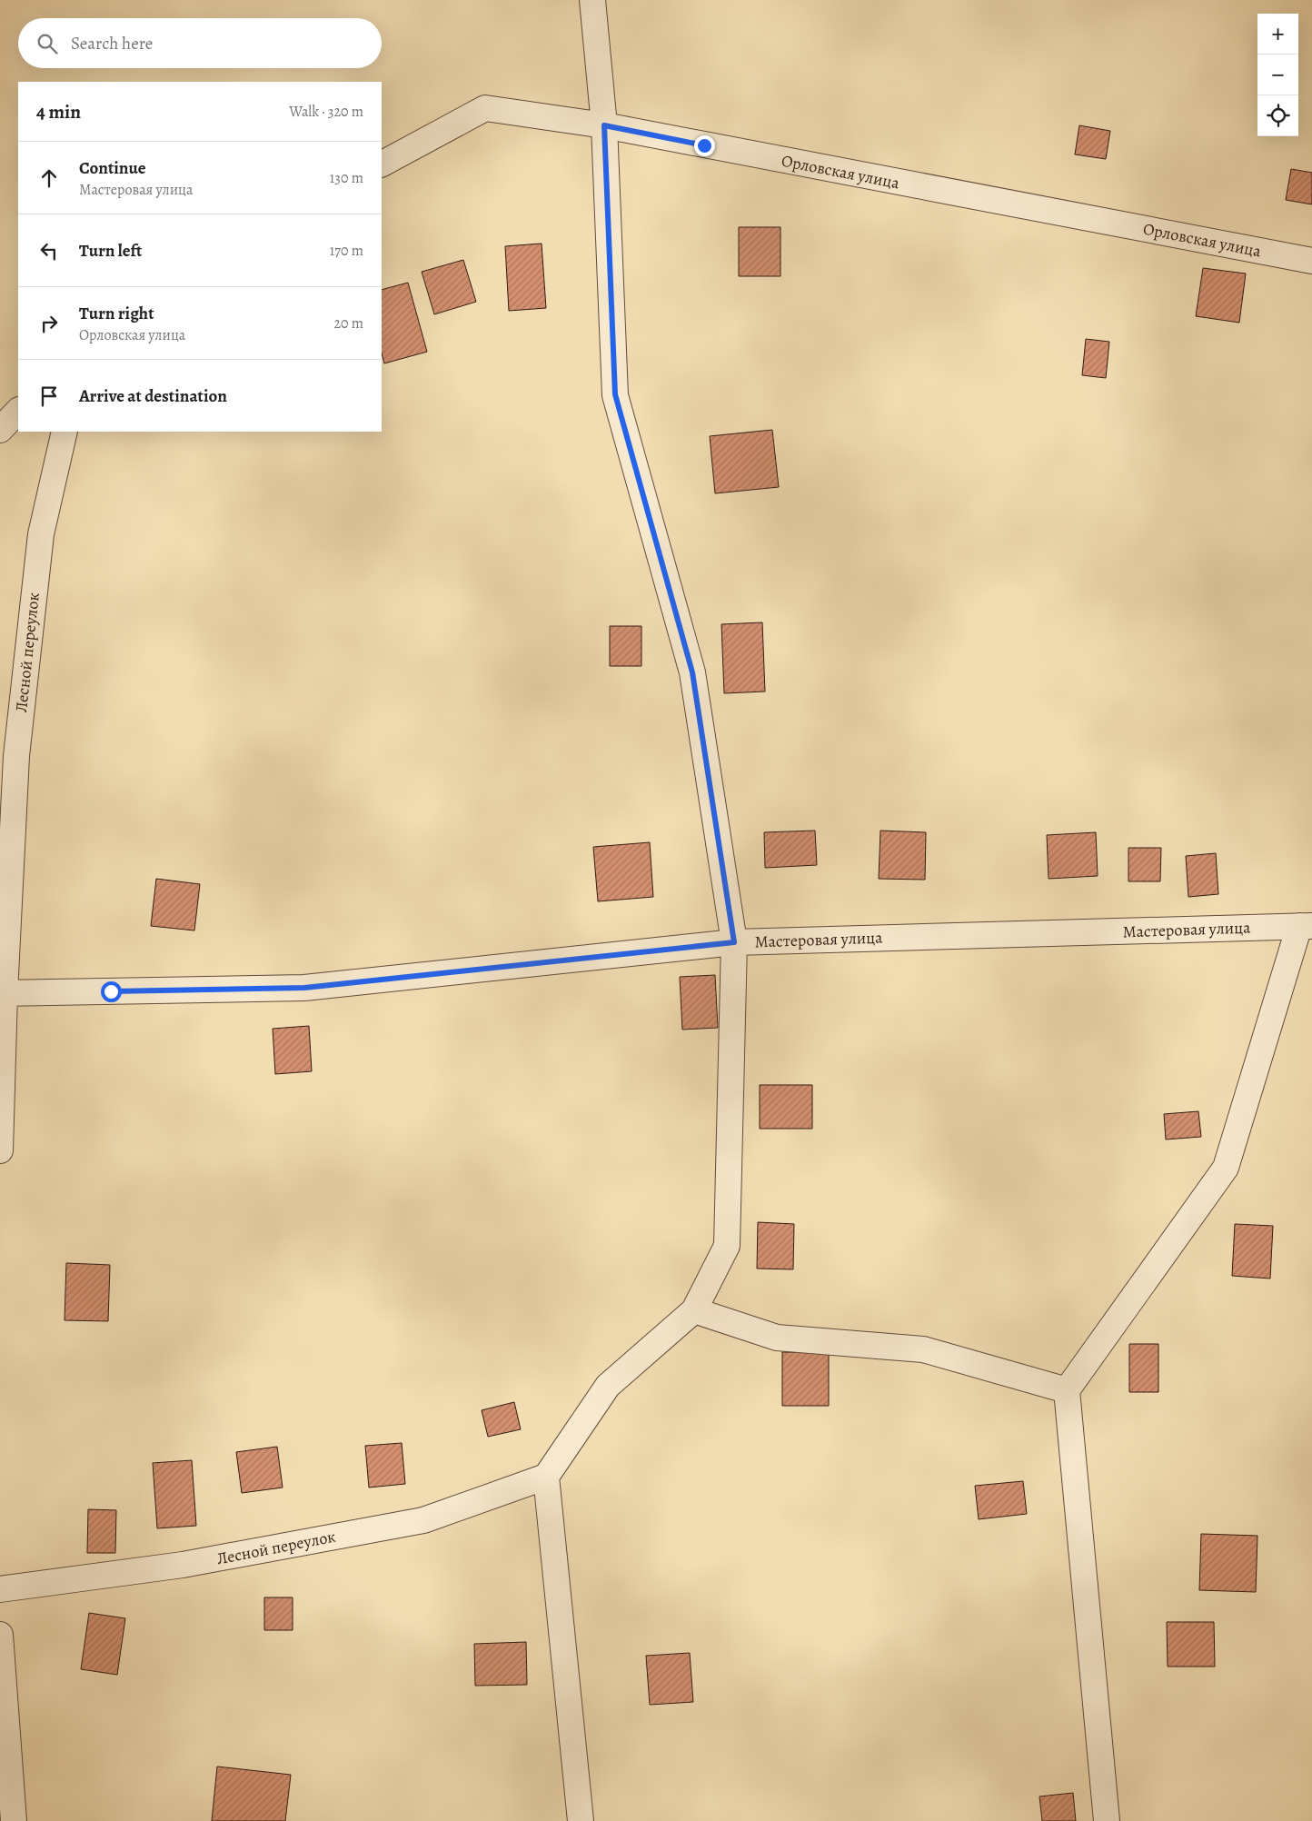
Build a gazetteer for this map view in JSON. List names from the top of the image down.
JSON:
{
  "streets": {
    "street": ["Орловская улица", "Лесной переулок", "Мастеровая улица"]
  },
  "crossings": [
    ["Лесной переулок", "Мастеровая улица"]
  ],
  "page": {
    "map_buttons": ["+", "−"],
    "search": "Search here",
    "heading": ["4 min", "Walk · 320 m"],
    "list": [
      ["Continue", "Мастеровая улица", "130 m"],
      ["Turn left", "170 m"],
      ["Turn right", "Орловская улица", "20 m"],
      "Arrive at destination"
    ]
  }
}
